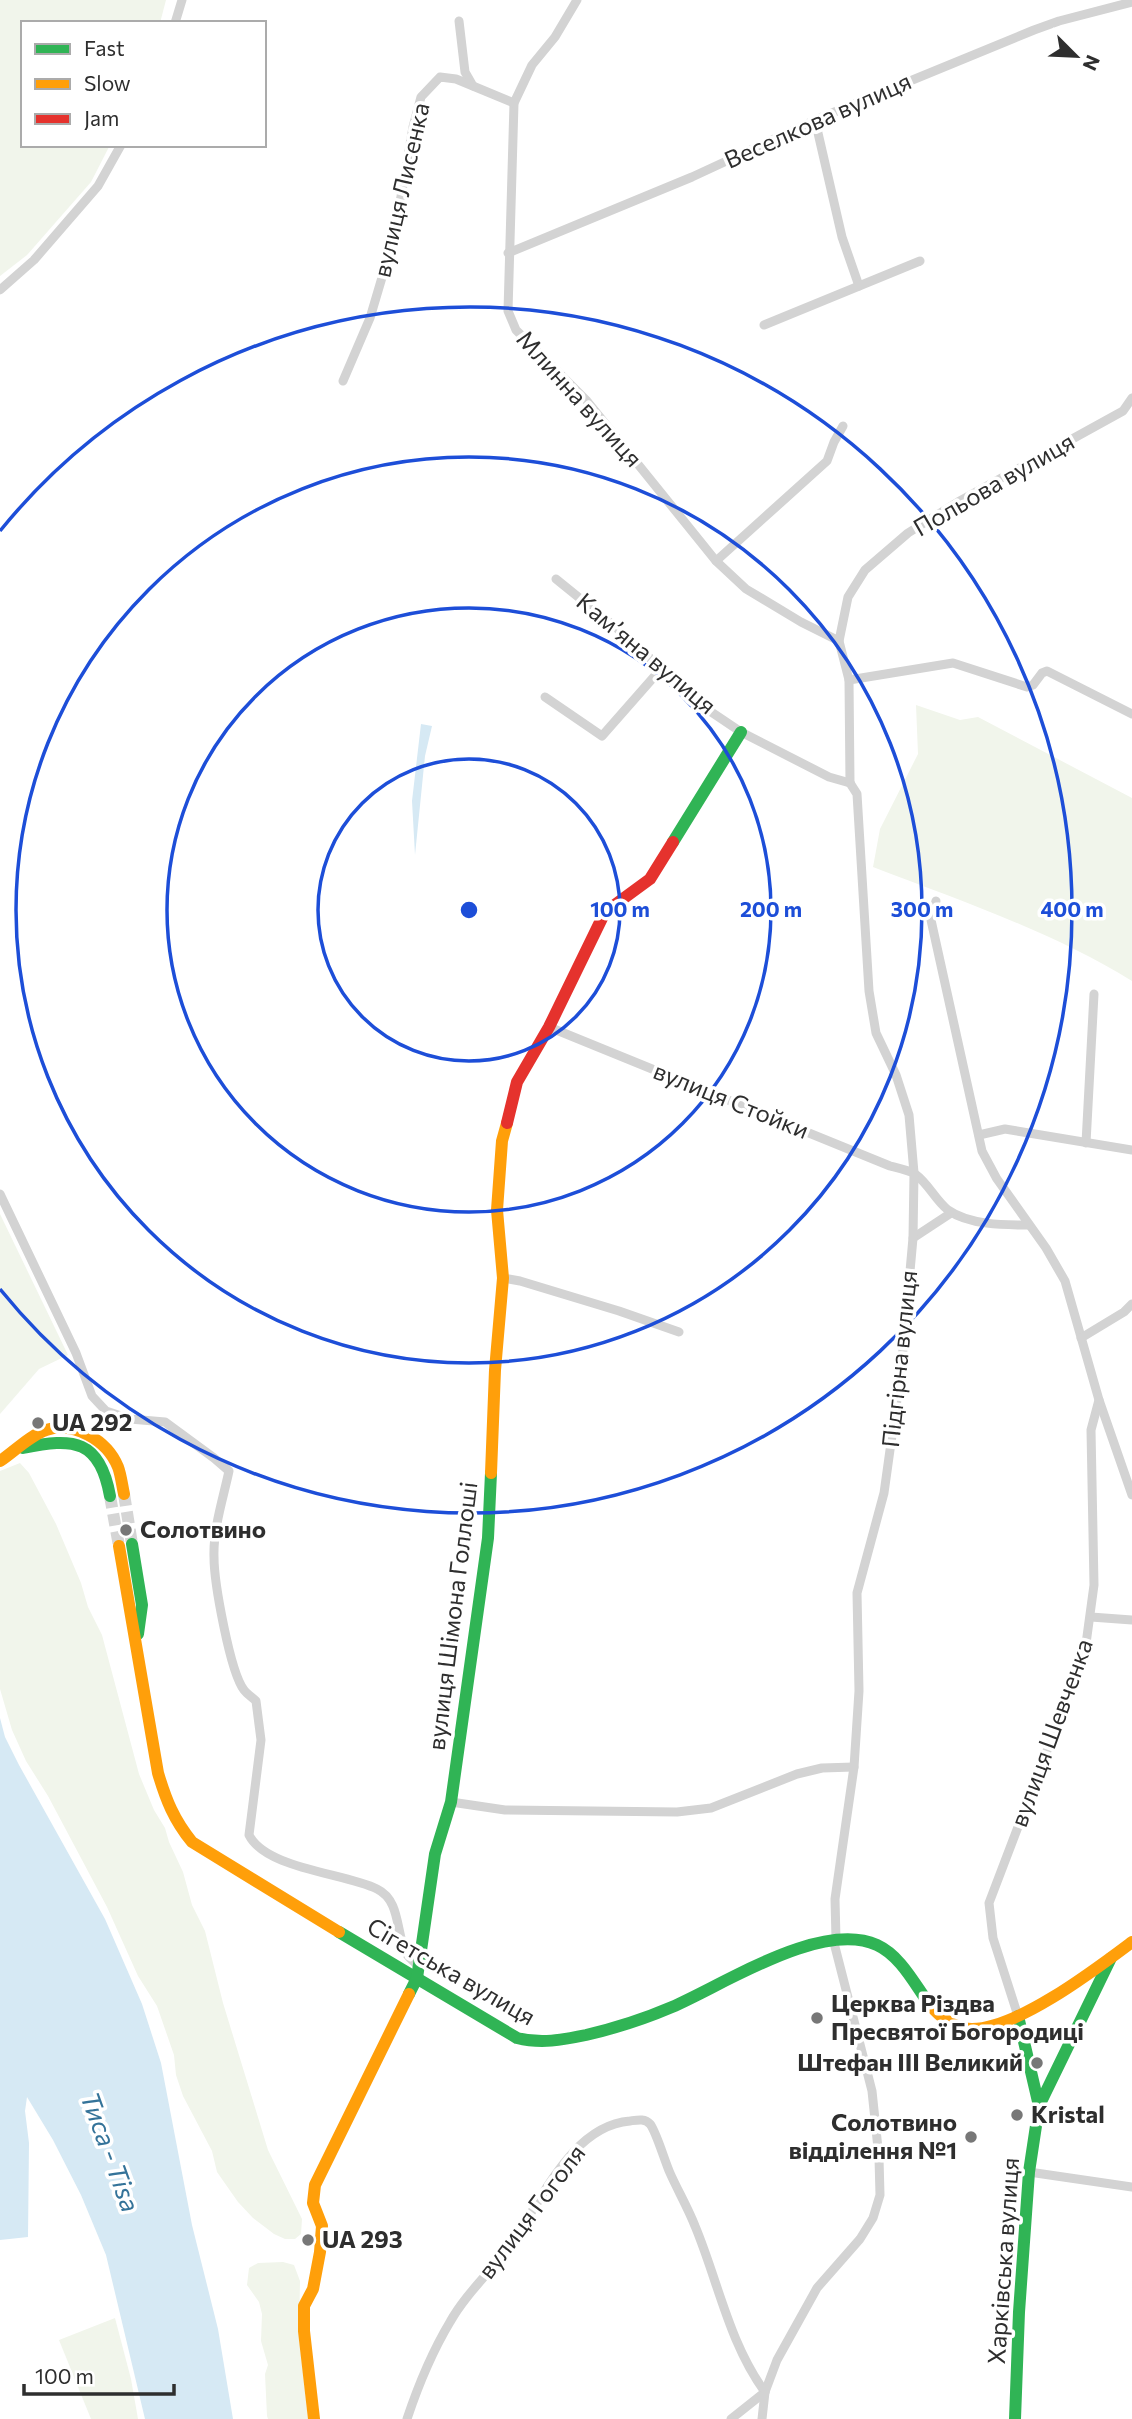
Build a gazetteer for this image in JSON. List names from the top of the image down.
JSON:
{
  "streets": {
    "street": [
      "Веселкова вулиця",
      "вулиця Лисенка",
      "Млинна вулиця",
      "Польова вулиця",
      "Камʼяна вулиця",
      "вулиця Стойки",
      "Підгірна вулиця",
      "вулиця Шімона Голлоші",
      "вулиця Шевченка",
      "Сігетська вулиця",
      "вулиця Гоголя",
      "Харківська вулиця"
    ]
  },
  "crossings": [
    ["Веселкова вулиця", "Млинна вулиця"],
    ["вулиця Лисенка", "Млинна вулиця"],
    ["Млинна вулиця", "Польова вулиця"],
    ["Польова вулиця", "Камʼяна вулиця"],
    ["Польова вулиця", "Підгірна вулиця"],
    ["Камʼяна вулиця", "Підгірна вулиця"],
    ["Камʼяна вулиця", "вулиця Шімона Голлоші"],
    ["вулиця Стойки", "Підгірна вулиця"],
    ["вулиця Стойки", "вулиця Шімона Голлоші"],
    ["Підгірна вулиця", "Сігетська вулиця"],
    ["Підгірна вулиця", "вулиця Гоголя"],
    ["вулиця Шімона Голлоші", "Сігетська вулиця"],
    ["вулиця Шевченка", "Сігетська вулиця"],
    ["вулиця Шевченка", "Харківська вулиця"],
    ["Сігетська вулиця", "Харківська вулиця"]
  ],
  "water": ["Тиса - Tisa"],
  "places": [
    "UA 292",
    "Солотвино",
    "Церква Різдва Пресвятої Богородиці",
    "Штефан III Великий",
    "Kristal",
    "Солотвино відділення №1",
    "UA 293"
  ],
  "legend": ["Fast", "Slow", "Jam"],
  "scale_bar": "100 m",
  "north": "bottom right",
  "rings": [
    "100 m",
    "200 m",
    "300 m",
    "400 m"
  ]
}
